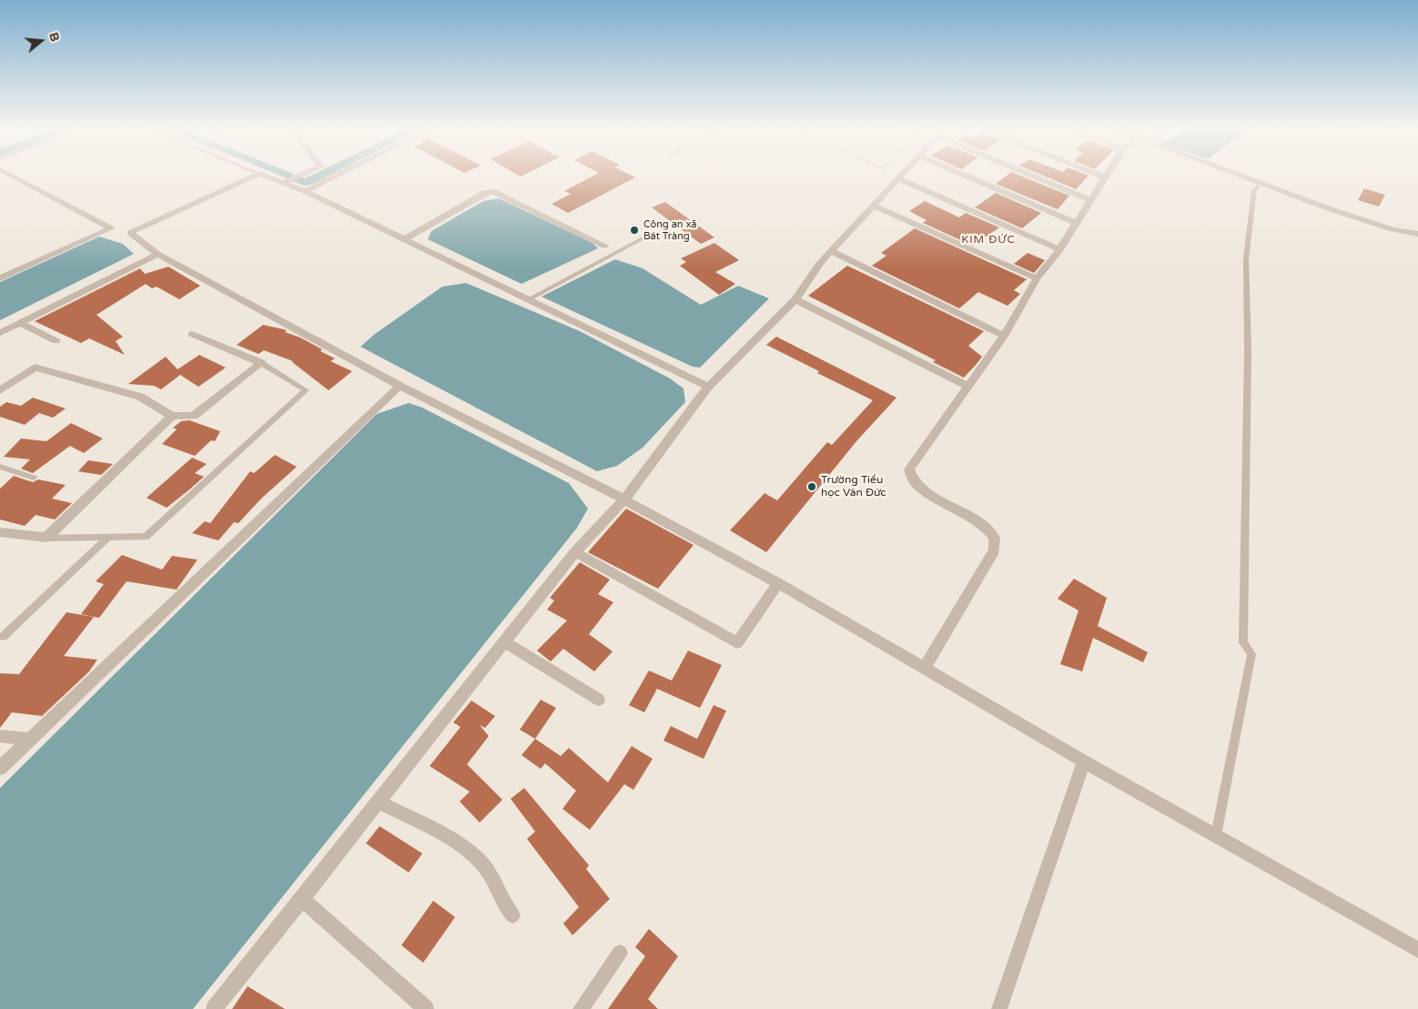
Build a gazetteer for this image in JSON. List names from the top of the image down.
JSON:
{
  "districts": ["KIM ĐỨC"],
  "places": ["Công an xã Bát Tràng", "Trường Tiểu học Văn Đức"],
  "north": "right"
}
